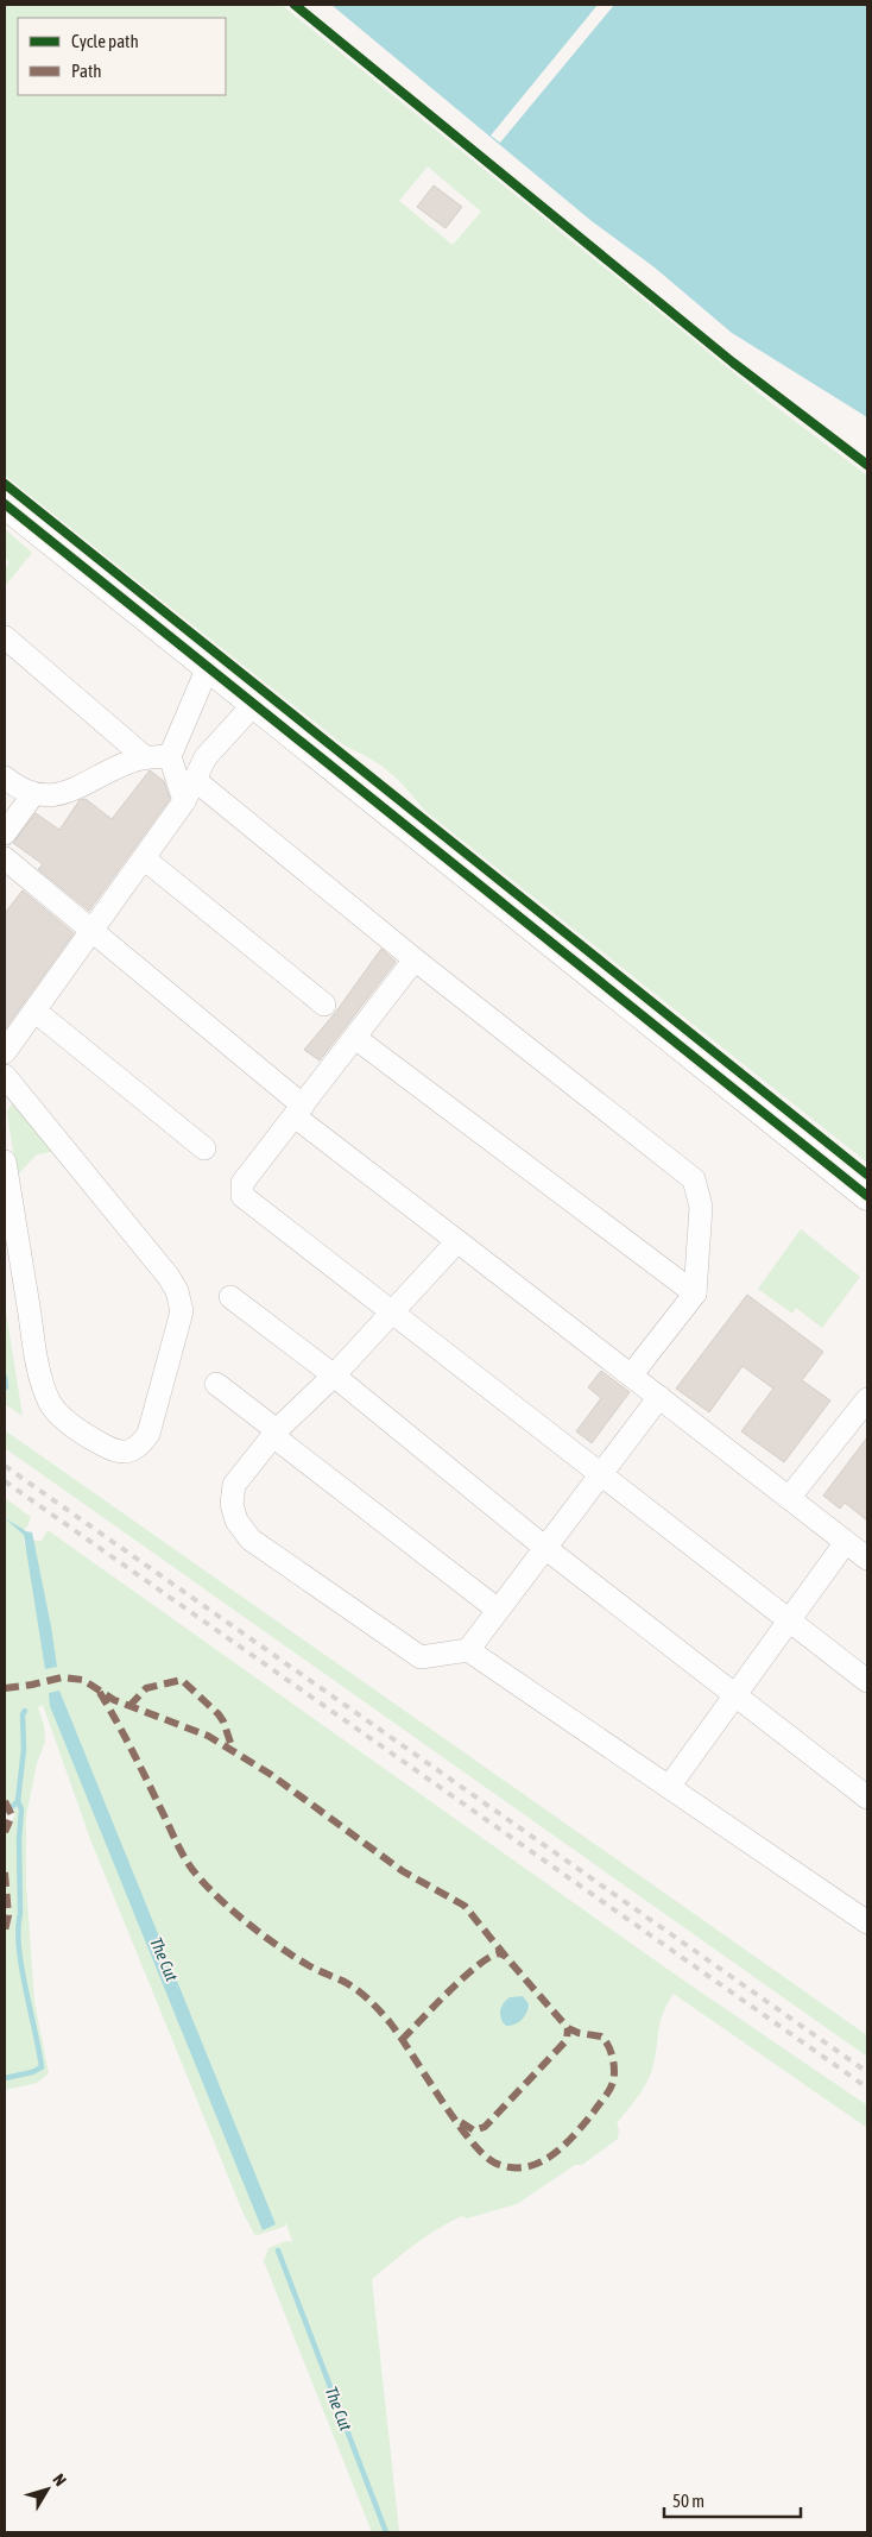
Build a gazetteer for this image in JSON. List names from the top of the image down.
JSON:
{
  "water": ["The Cut"],
  "legend": ["Cycle path", "Path"],
  "scale_bar": "50 m",
  "north": "top right"
}
